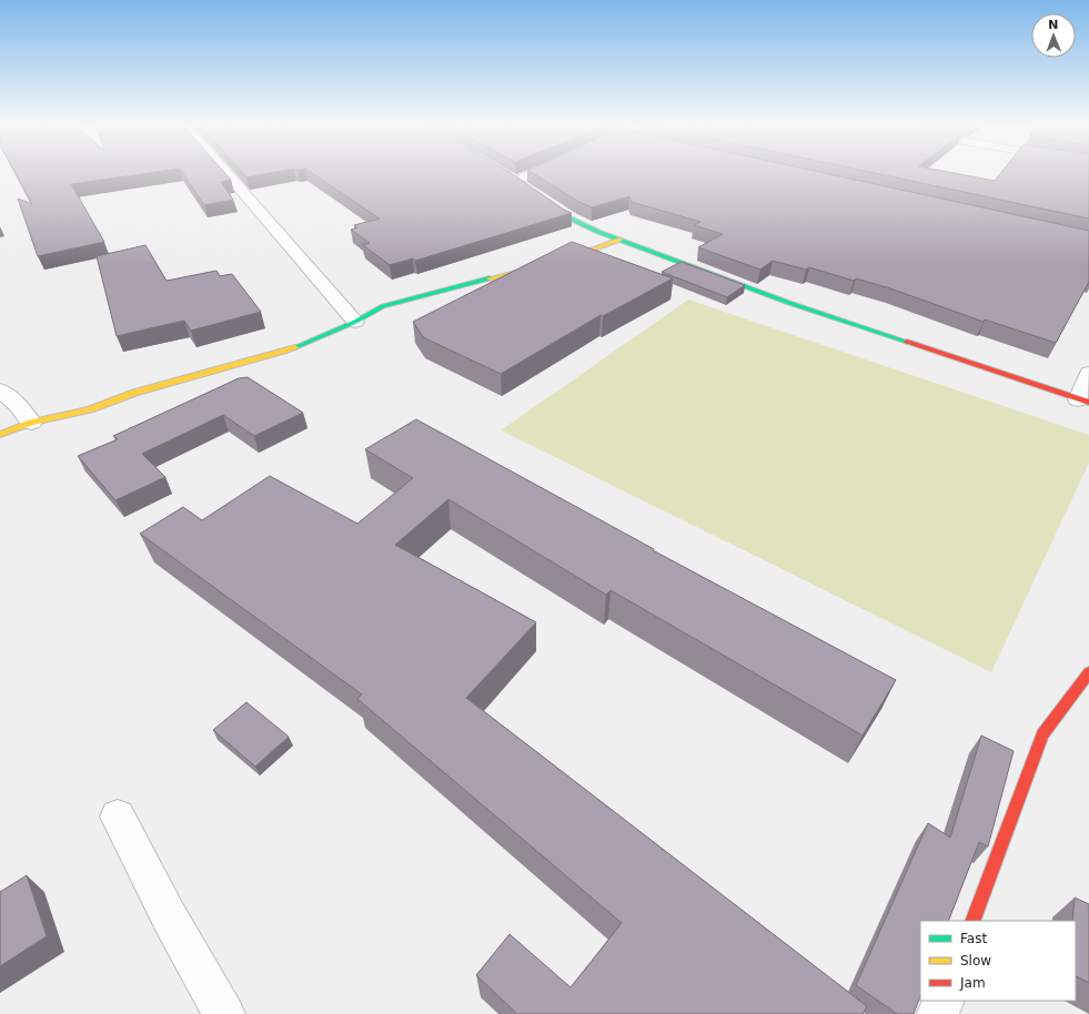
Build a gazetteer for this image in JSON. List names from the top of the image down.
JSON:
{
  "legend": ["Fast", "Slow", "Jam"],
  "north": "top"
}
